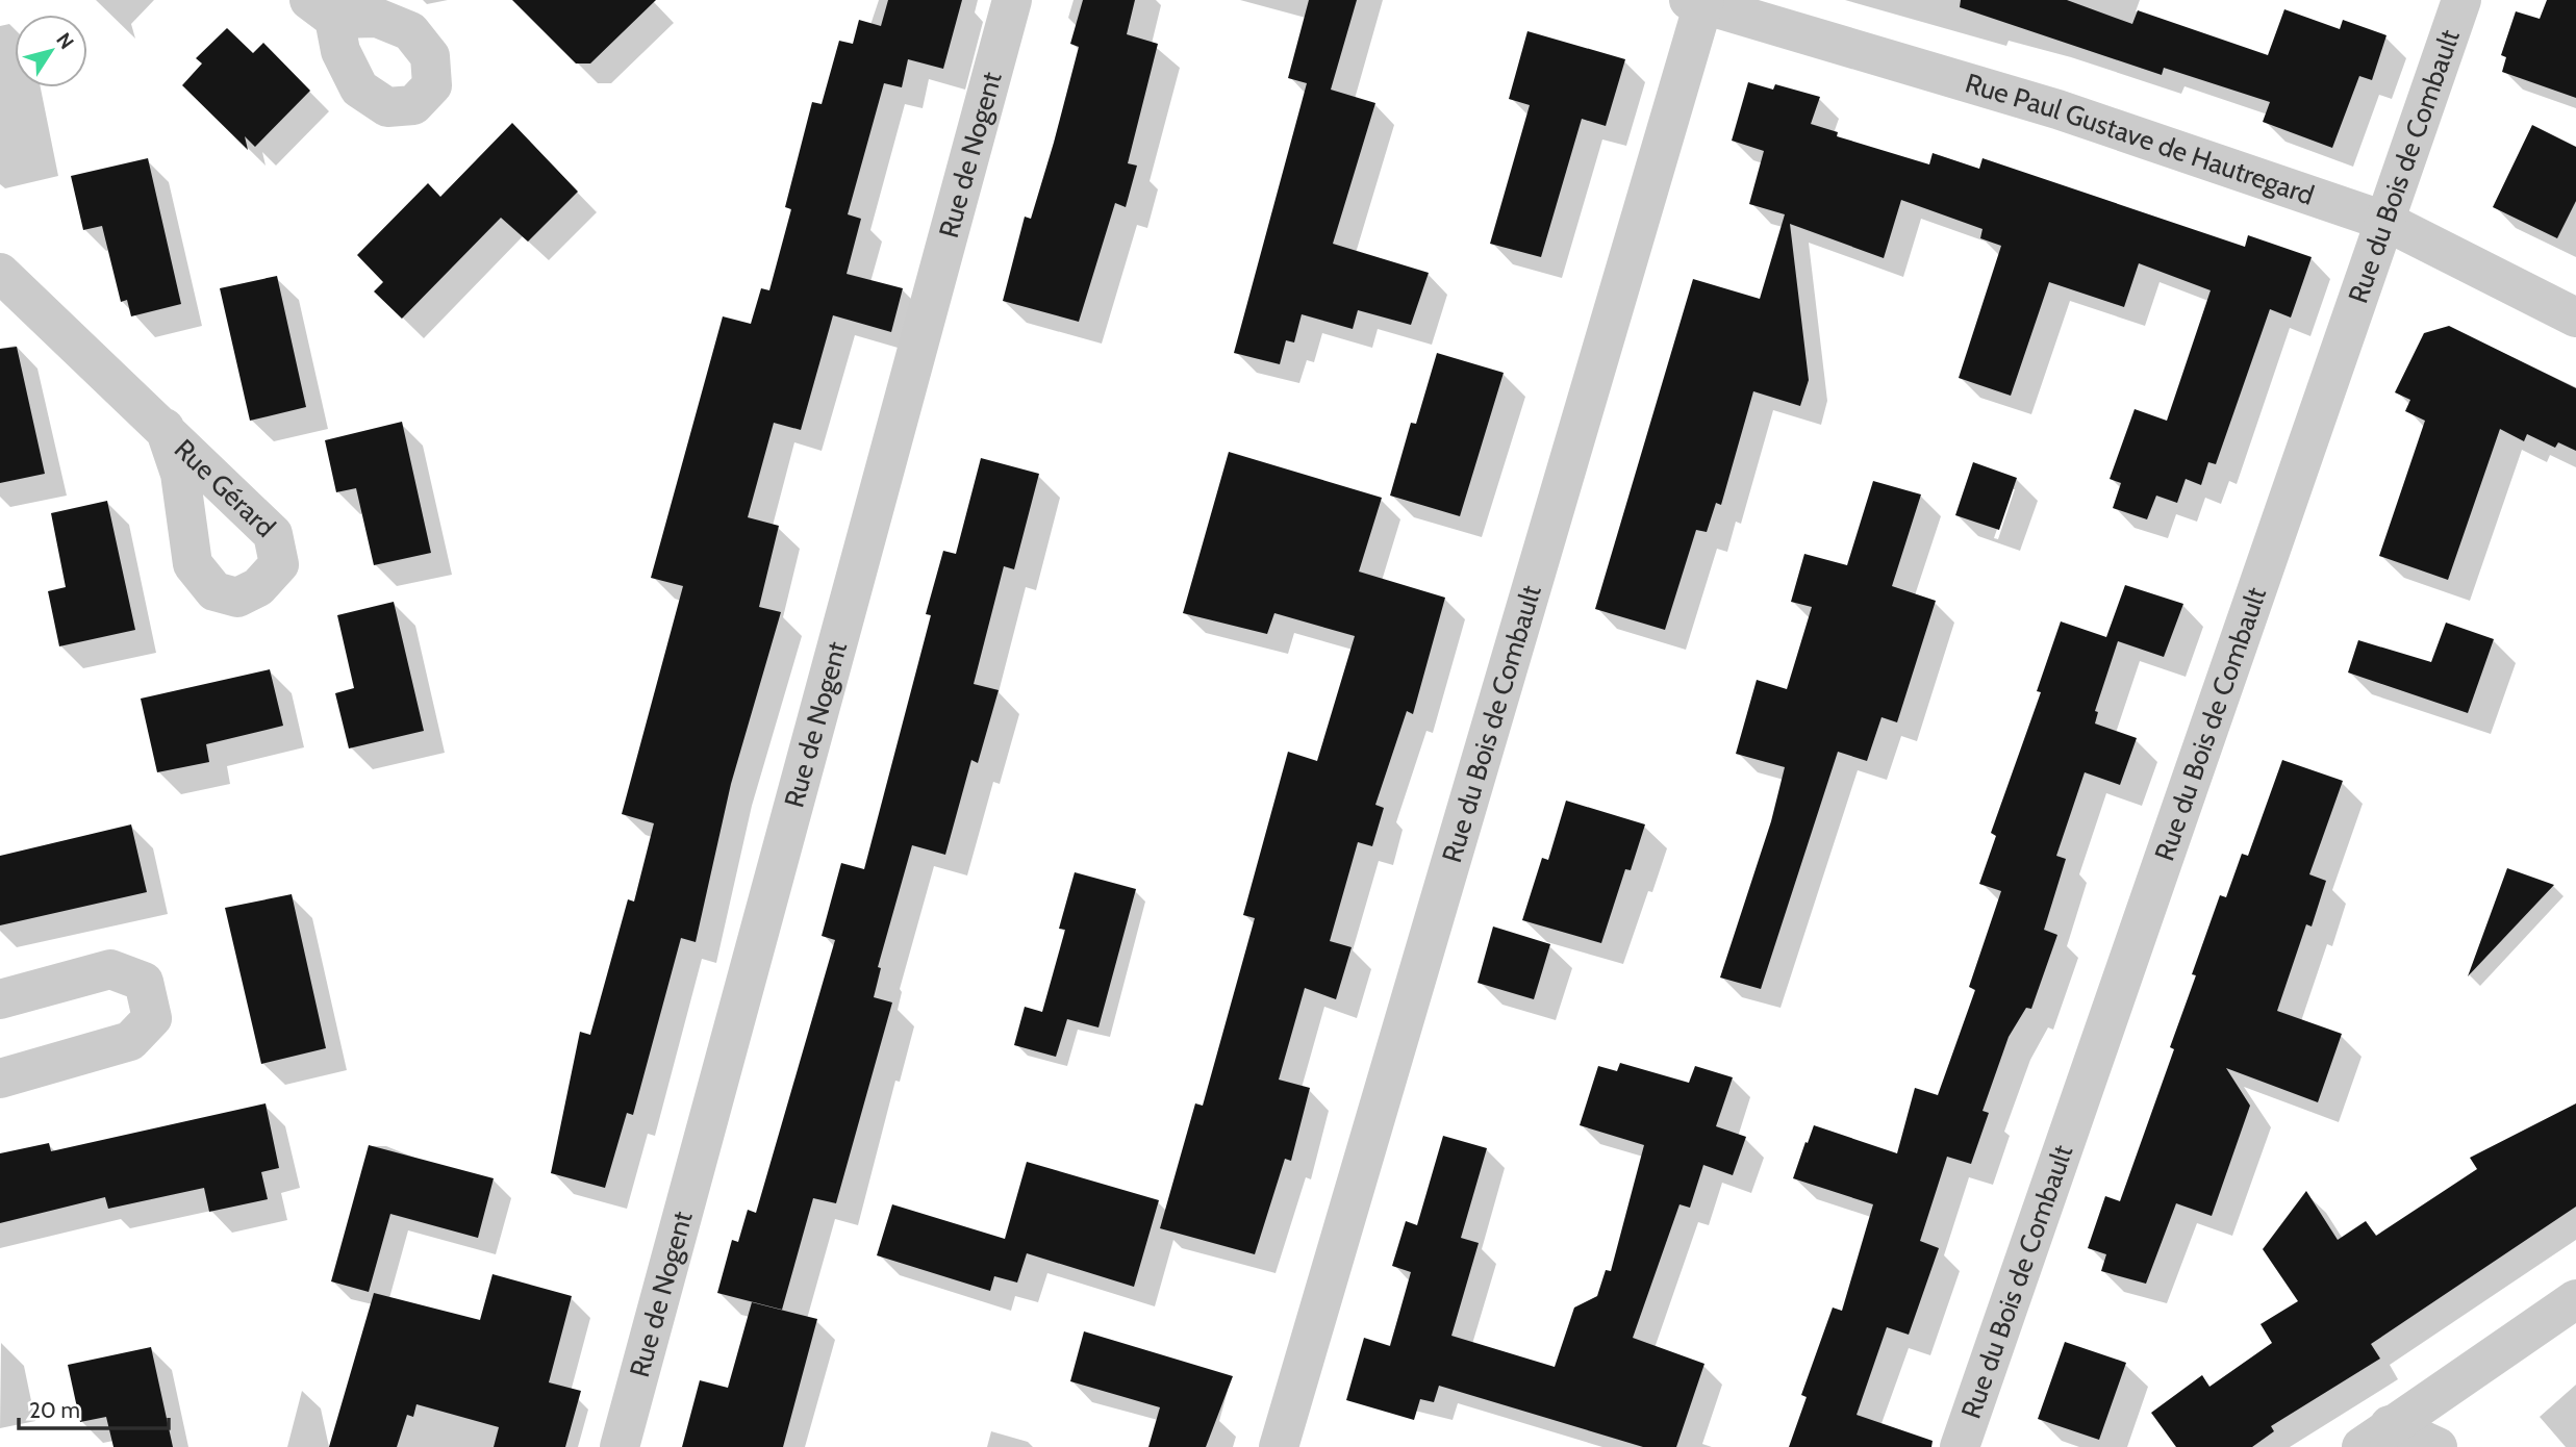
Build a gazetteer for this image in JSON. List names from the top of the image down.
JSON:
{
  "streets": {
    "street": [
      "Rue Paul Gustave de Hautregard",
      "Rue de Nogent",
      "Rue du Bois de Combault",
      "Rue Gérard"
    ]
  },
  "crossings": [
    ["Rue Paul Gustave de Hautregard", "Rue du Bois de Combault"]
  ],
  "scale_bar": "20 m",
  "north": "top right"
}
